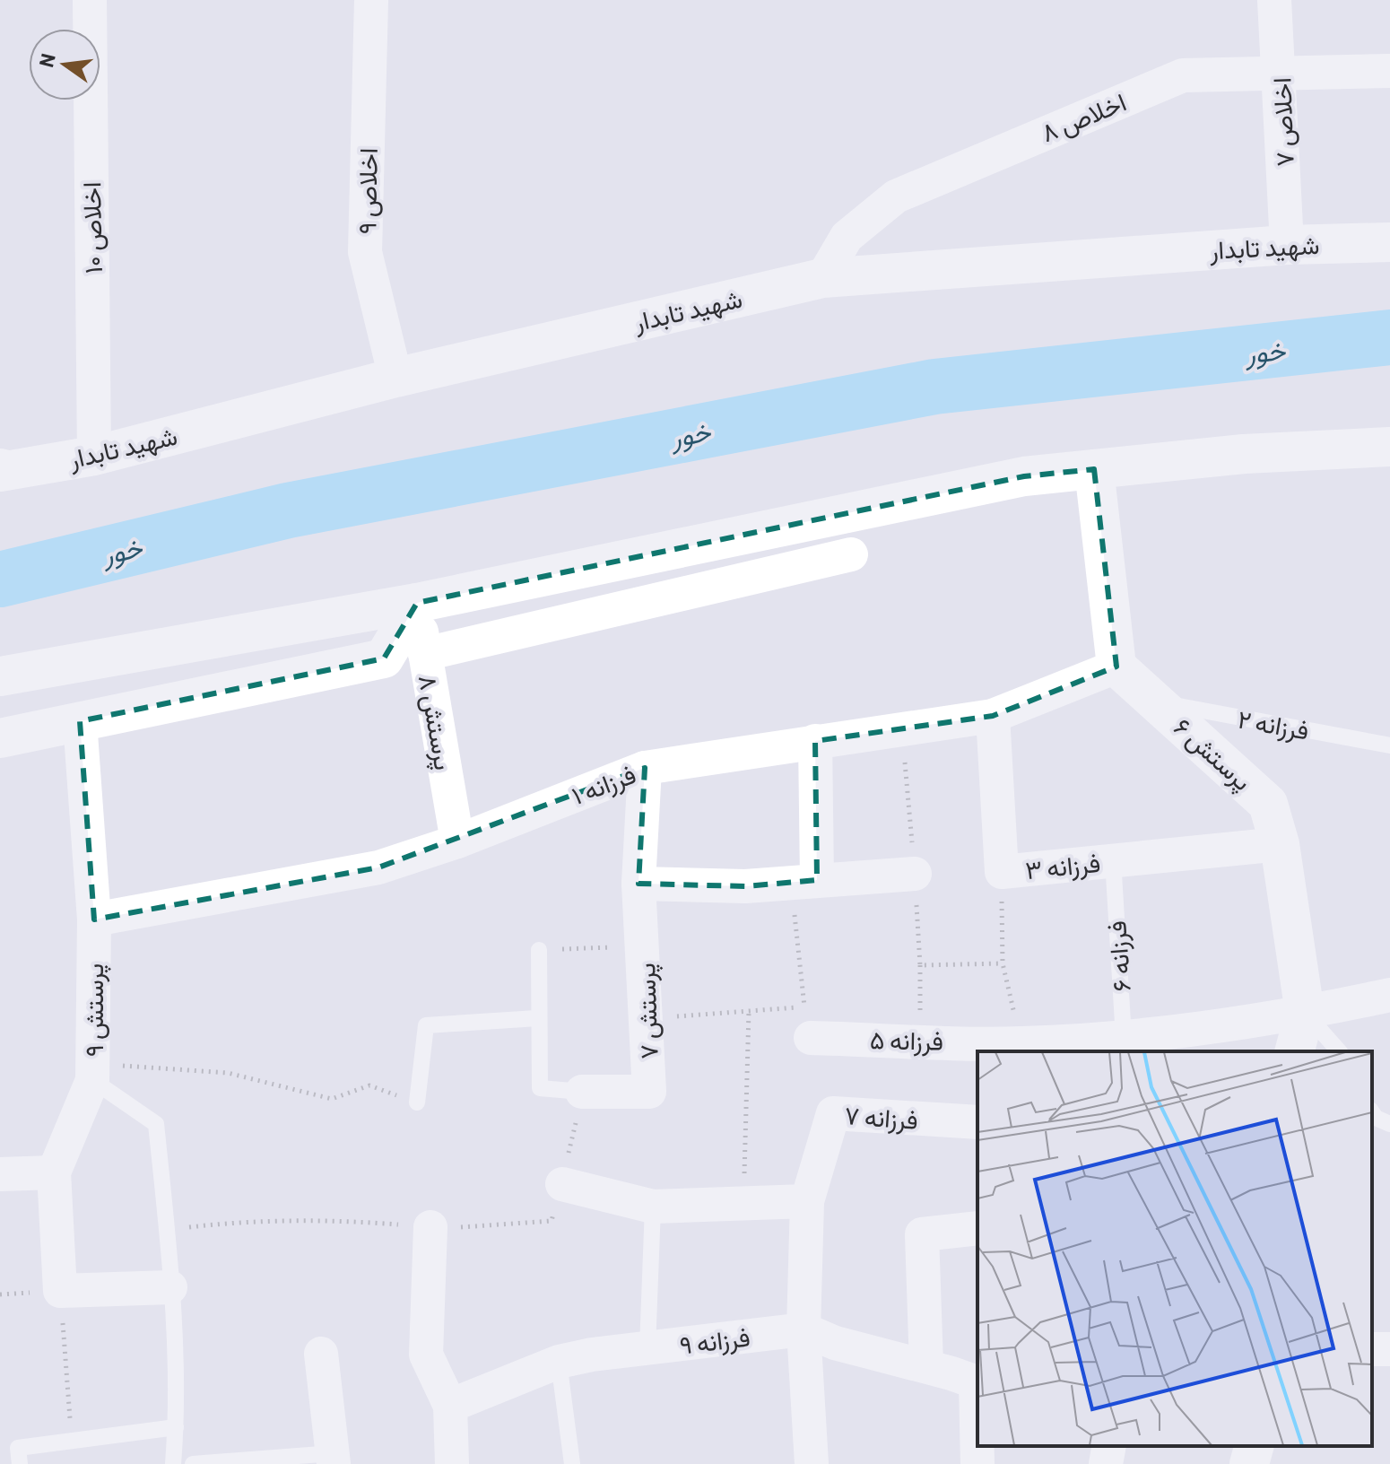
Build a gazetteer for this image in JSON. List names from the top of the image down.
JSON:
{
  "streets": {
    "street": [
      "اخلاص ۸",
      "اخلاص ۷",
      "اخلاص ۹",
      "اخلاص ۱۰",
      "شهید تابدار",
      "پرستش ۸",
      "پرستش ۶",
      "فرزانه ۱",
      "فرزانه ۳",
      "پرستش ۹",
      "پرستش ۷",
      "فرزانه ۵",
      "فرزانه ۷",
      "فرزانه ۹"
    ],
    "lane": ["فرزانه ۲", "فرزانه ۶"]
  },
  "crossings": [
    ["اخلاص ۸", "اخلاص ۷"],
    ["اخلاص ۸", "شهید تابدار"],
    ["اخلاص ۷", "شهید تابدار"],
    ["اخلاص ۹", "شهید تابدار"],
    ["اخلاص ۱۰", "شهید تابدار"],
    ["پرستش ۸", "فرزانه ۱"],
    ["فرزانه ۲", "پرستش ۶"],
    ["پرستش ۶", "فرزانه ۱"],
    ["پرستش ۶", "فرزانه ۳"],
    ["پرستش ۶", "فرزانه ۵"],
    ["فرزانه ۱", "فرزانه ۳"],
    ["فرزانه ۱", "پرستش ۹"],
    ["فرزانه ۱", "پرستش ۷"],
    ["فرزانه ۳", "فرزانه ۶"],
    ["فرزانه ۶", "فرزانه ۵"]
  ],
  "water": ["خور"],
  "north": "left"
}
